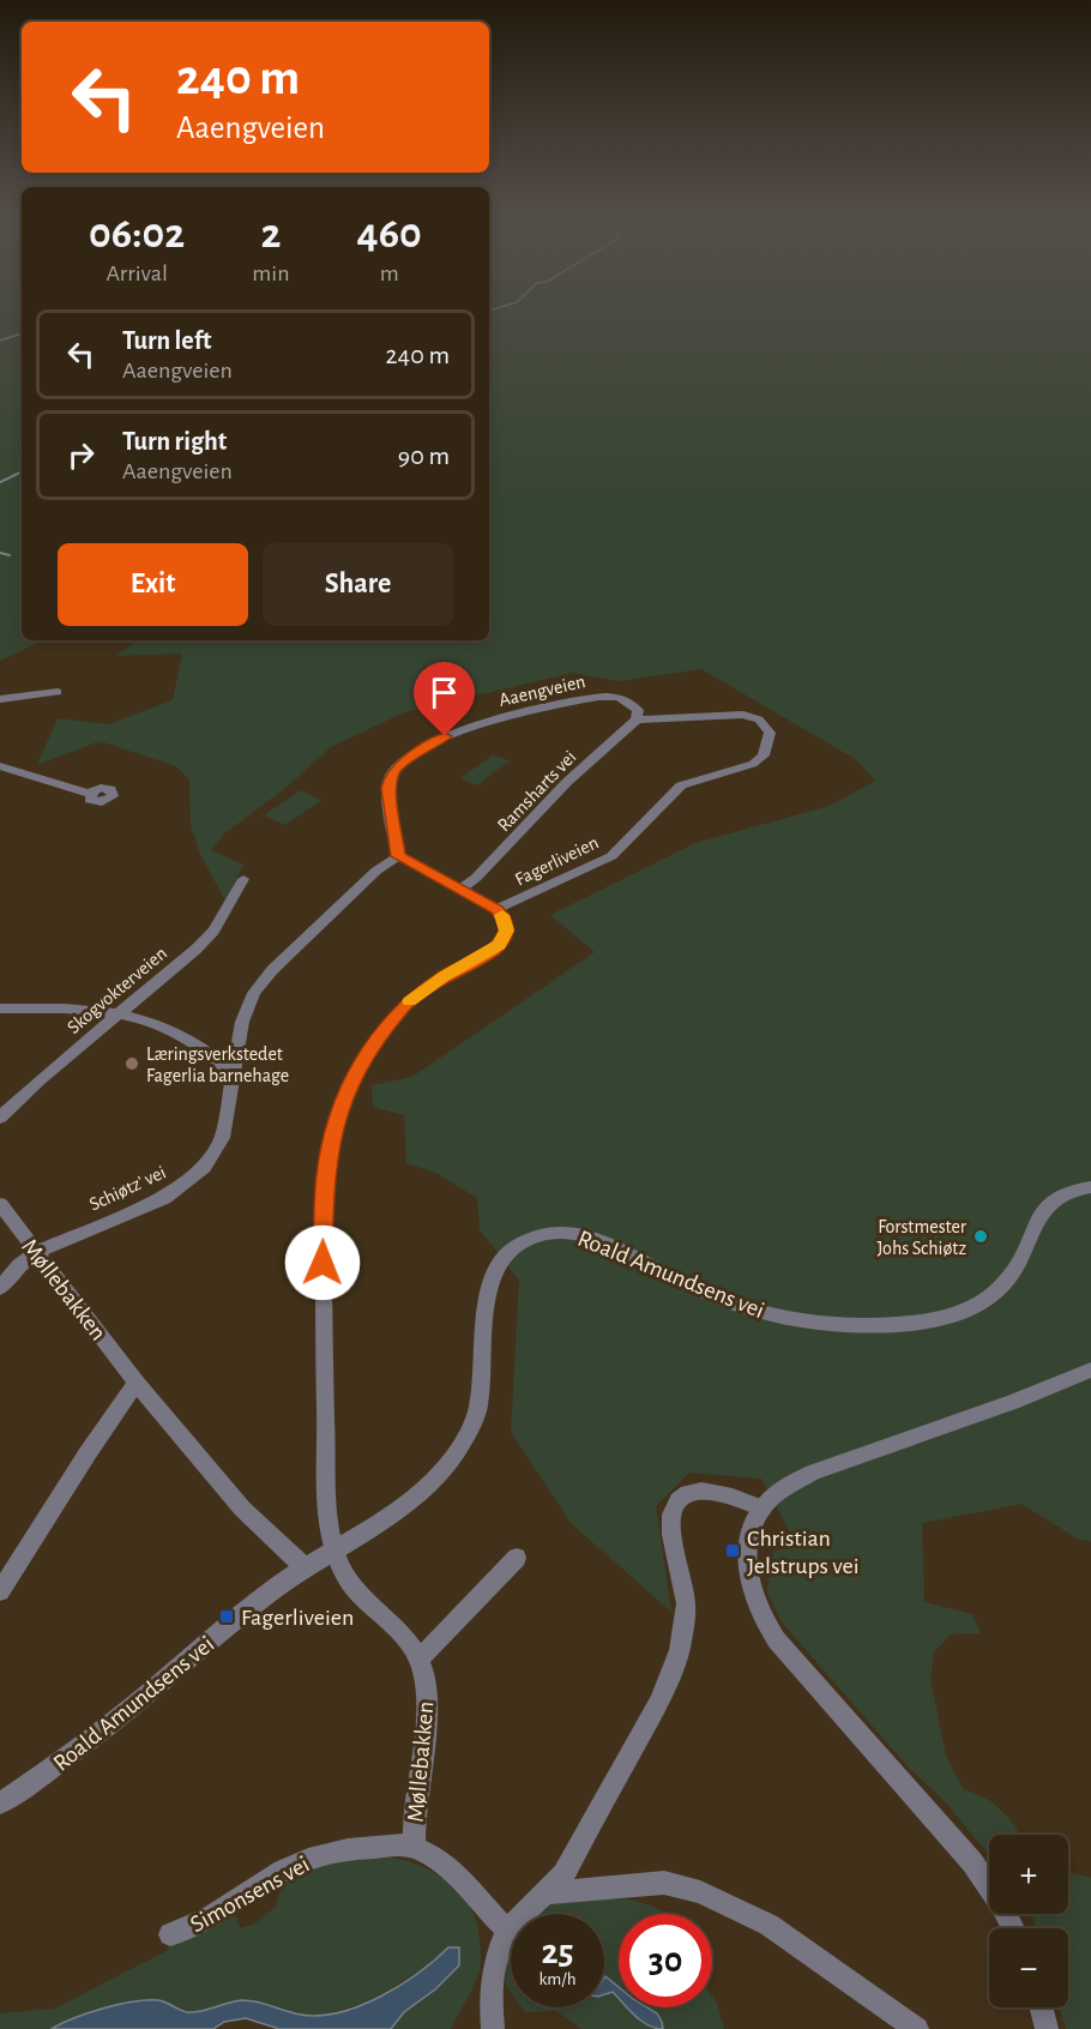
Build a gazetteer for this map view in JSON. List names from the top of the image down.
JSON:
{
  "streets": {
    "street": [
      "Aaengveien",
      "Ramsharts vei",
      "Fagerliveien",
      "Skogvokterveien",
      "Schiøtz' vei",
      "Roald Amundsens vei",
      "Møllebakken",
      "Simonsens vei"
    ]
  },
  "crossings": [
    ["Aaengveien", "Ramsharts vei"],
    ["Aaengveien", "Fagerliveien"],
    ["Aaengveien", "Schiøtz' vei"],
    ["Ramsharts vei", "Fagerliveien"],
    ["Schiøtz' vei", "Møllebakken"],
    ["Roald Amundsens vei", "Møllebakken"],
    ["Møllebakken", "Simonsens vei"]
  ],
  "places": {
    "other": ["Læringsverkstedet Fagerlia barnehage", "Forstmester Johs Schiøtz"],
    "transit": ["Christian Jelstrups vei", "Fagerliveien"]
  },
  "page": {
    "turn": ["240 m", "Aaengveien"],
    "eta": [
      "06:02",
      "Arrival",
      "2",
      "min",
      "460",
      "m"
    ],
    "list": [
      {
        "name": "Turn left",
        "note": "Aaengveien",
        "value": "240 m"
      },
      {
        "name": "Turn right",
        "note": "Aaengveien",
        "value": "90 m"
      }
    ],
    "buttons": ["Exit", "Share"],
    "map_buttons": ["+", "−"],
    "speed": "25 km/h",
    "limit": "30"
  }
}
